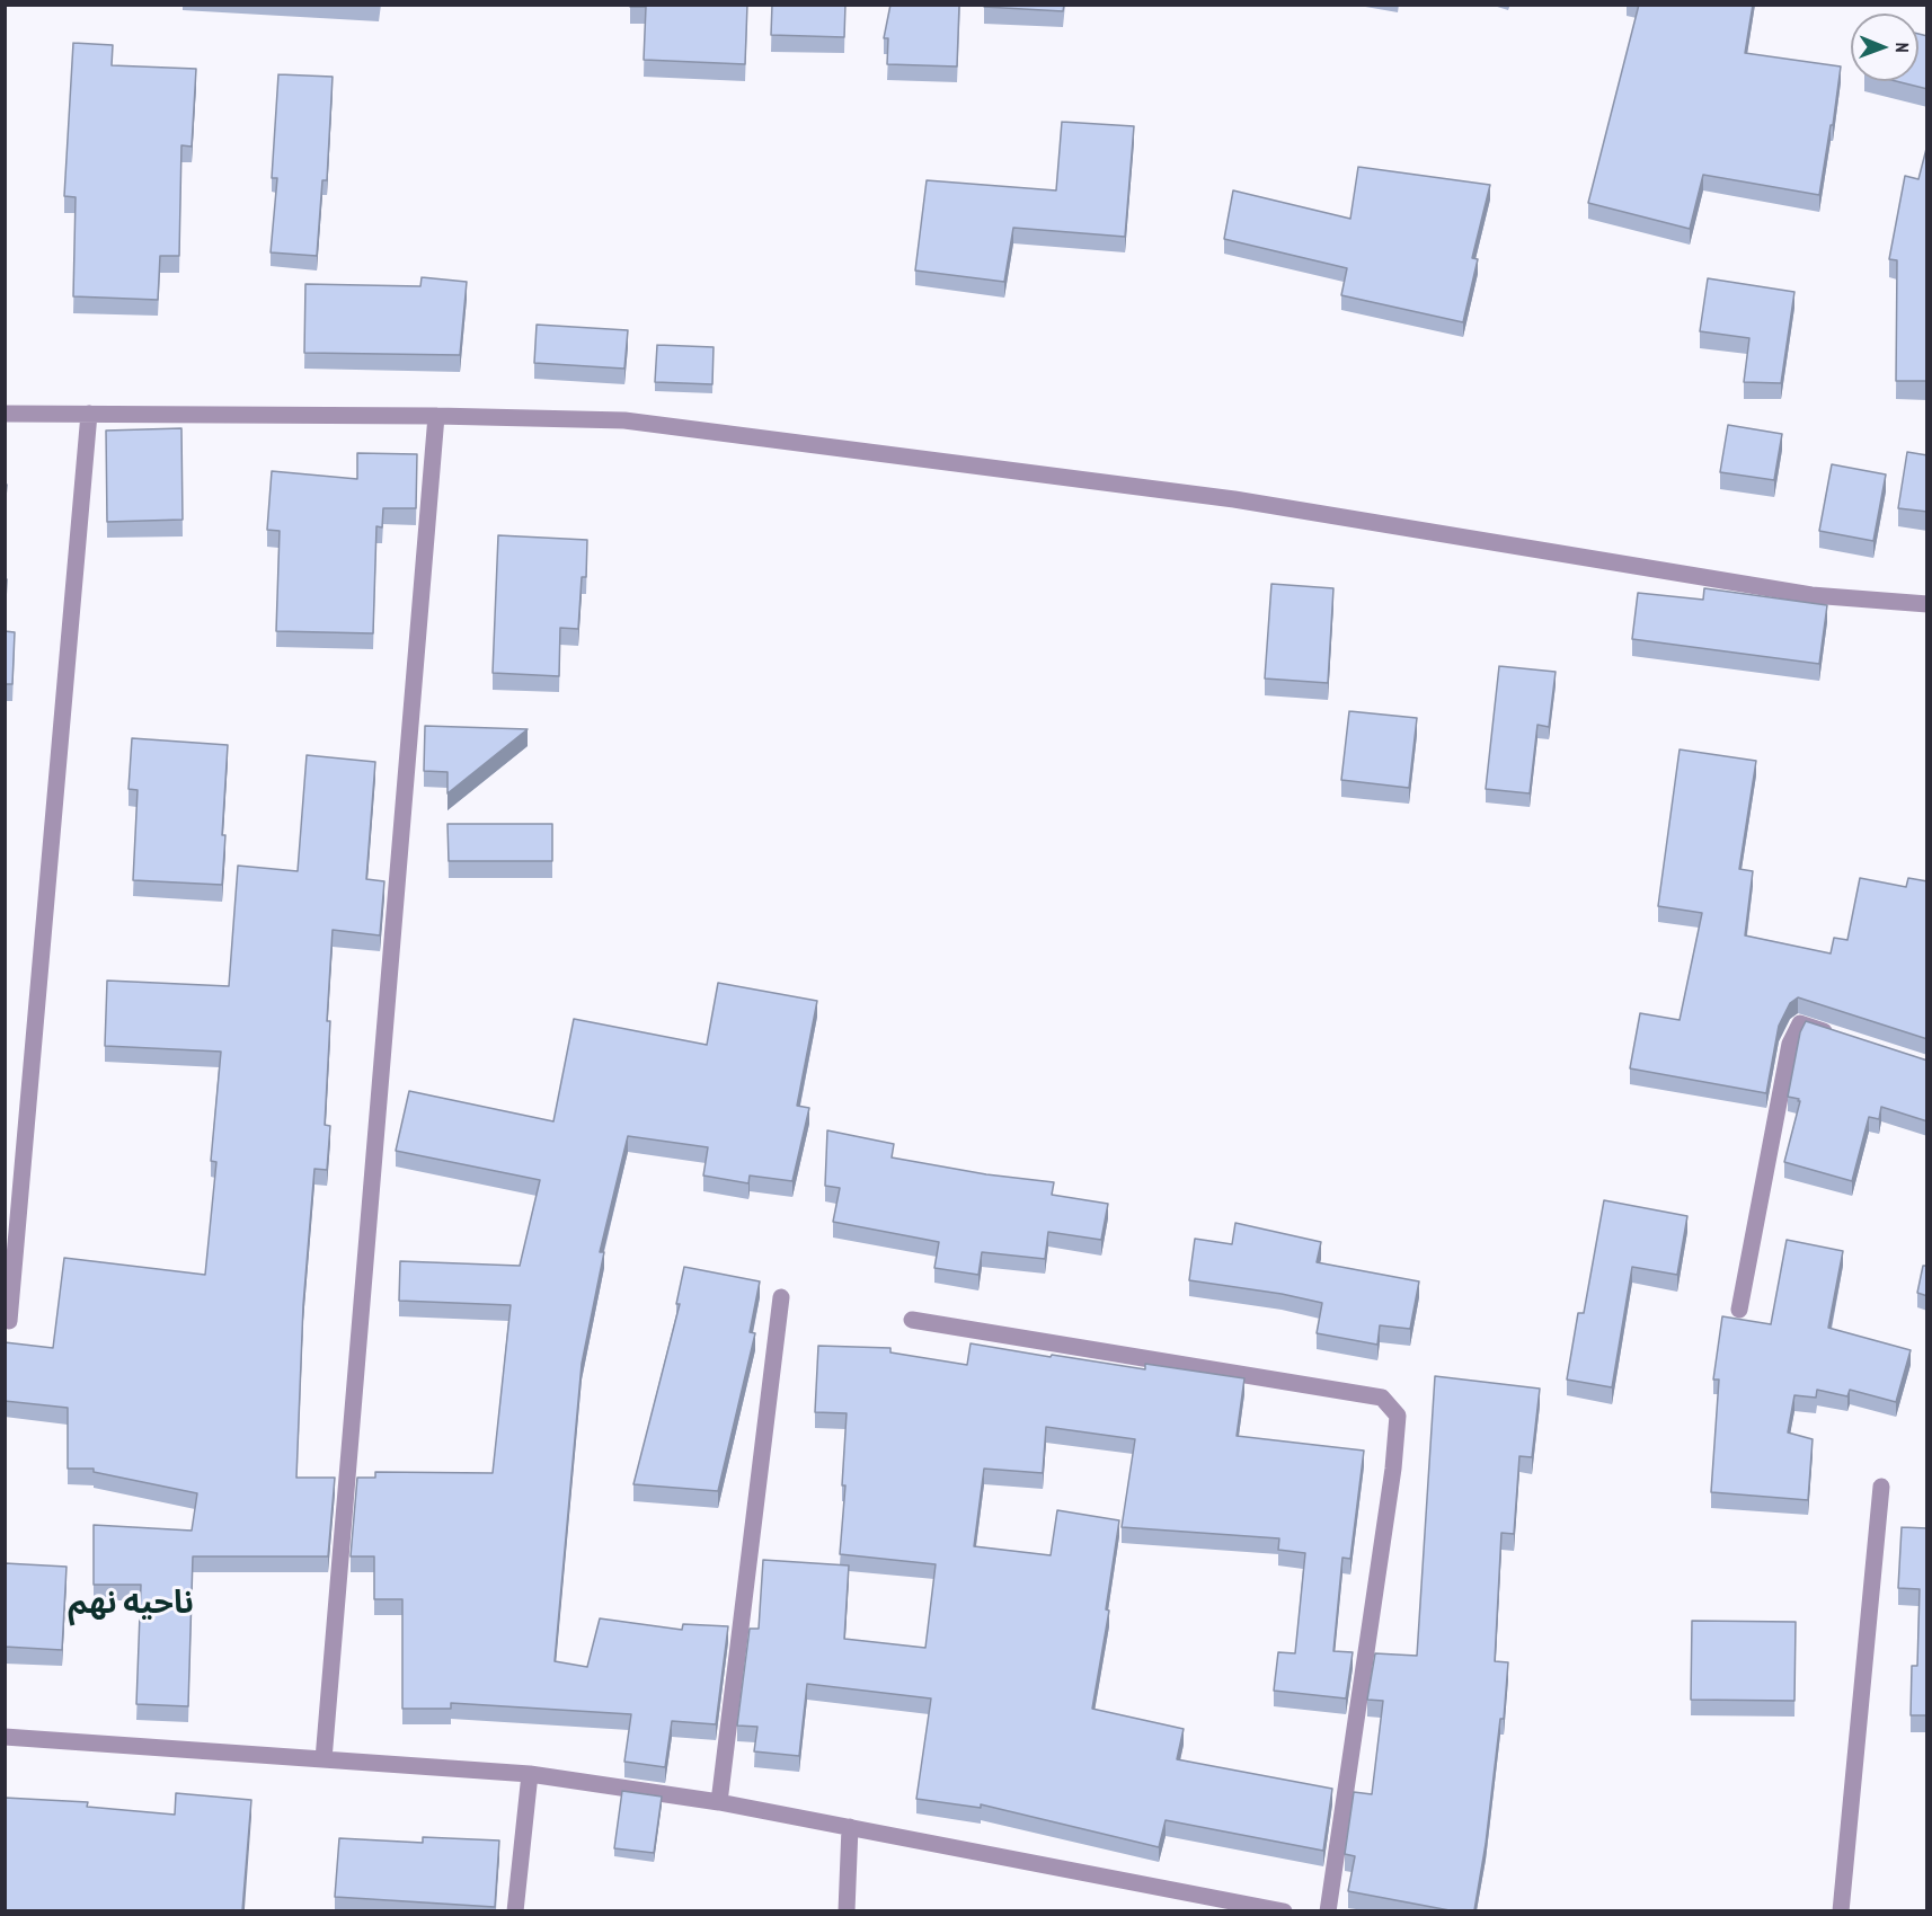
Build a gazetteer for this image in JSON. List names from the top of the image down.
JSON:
{
  "districts": ["ناحیه نهم"],
  "north": "right"
}
